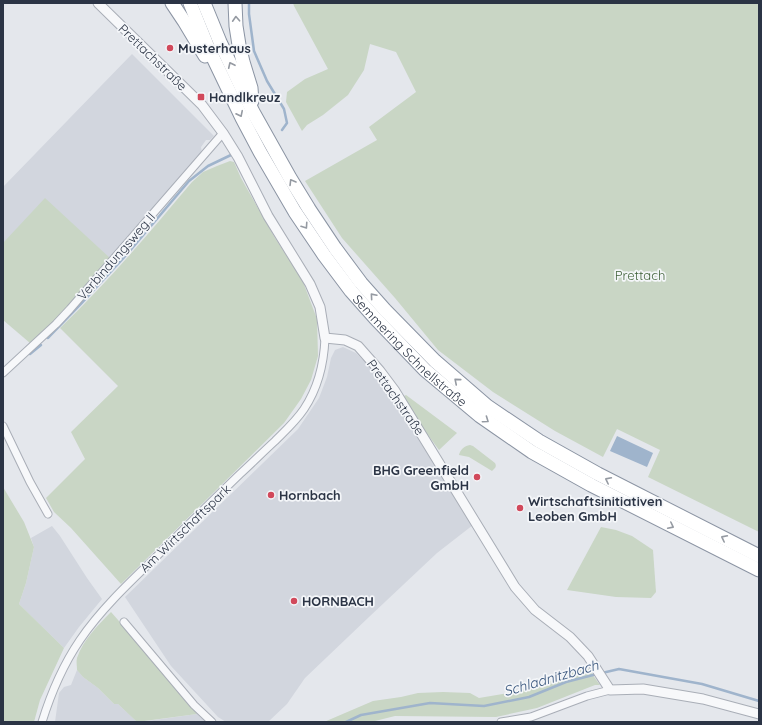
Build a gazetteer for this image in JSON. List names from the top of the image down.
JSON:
{
  "streets": {
    "highway": ["Semmering Schnellstraße"],
    "street": ["Prettachstraße", "Verbindungsweg II", "Am Wirtschaftspark"]
  },
  "crossings": [
    ["Prettachstraße", "Verbindungsweg II"],
    ["Prettachstraße", "Am Wirtschaftspark"]
  ],
  "water": ["Schladnitzbach"],
  "parks": ["Prettach"],
  "places": {
    "other": [
      "Musterhaus",
      "BHG Greenfield GmbH",
      "Hornbach",
      "Wirtschaftsinitiativen Leoben GmbH",
      "HORNBACH"
    ],
    "transit": ["Handlkreuz"]
  }
}
